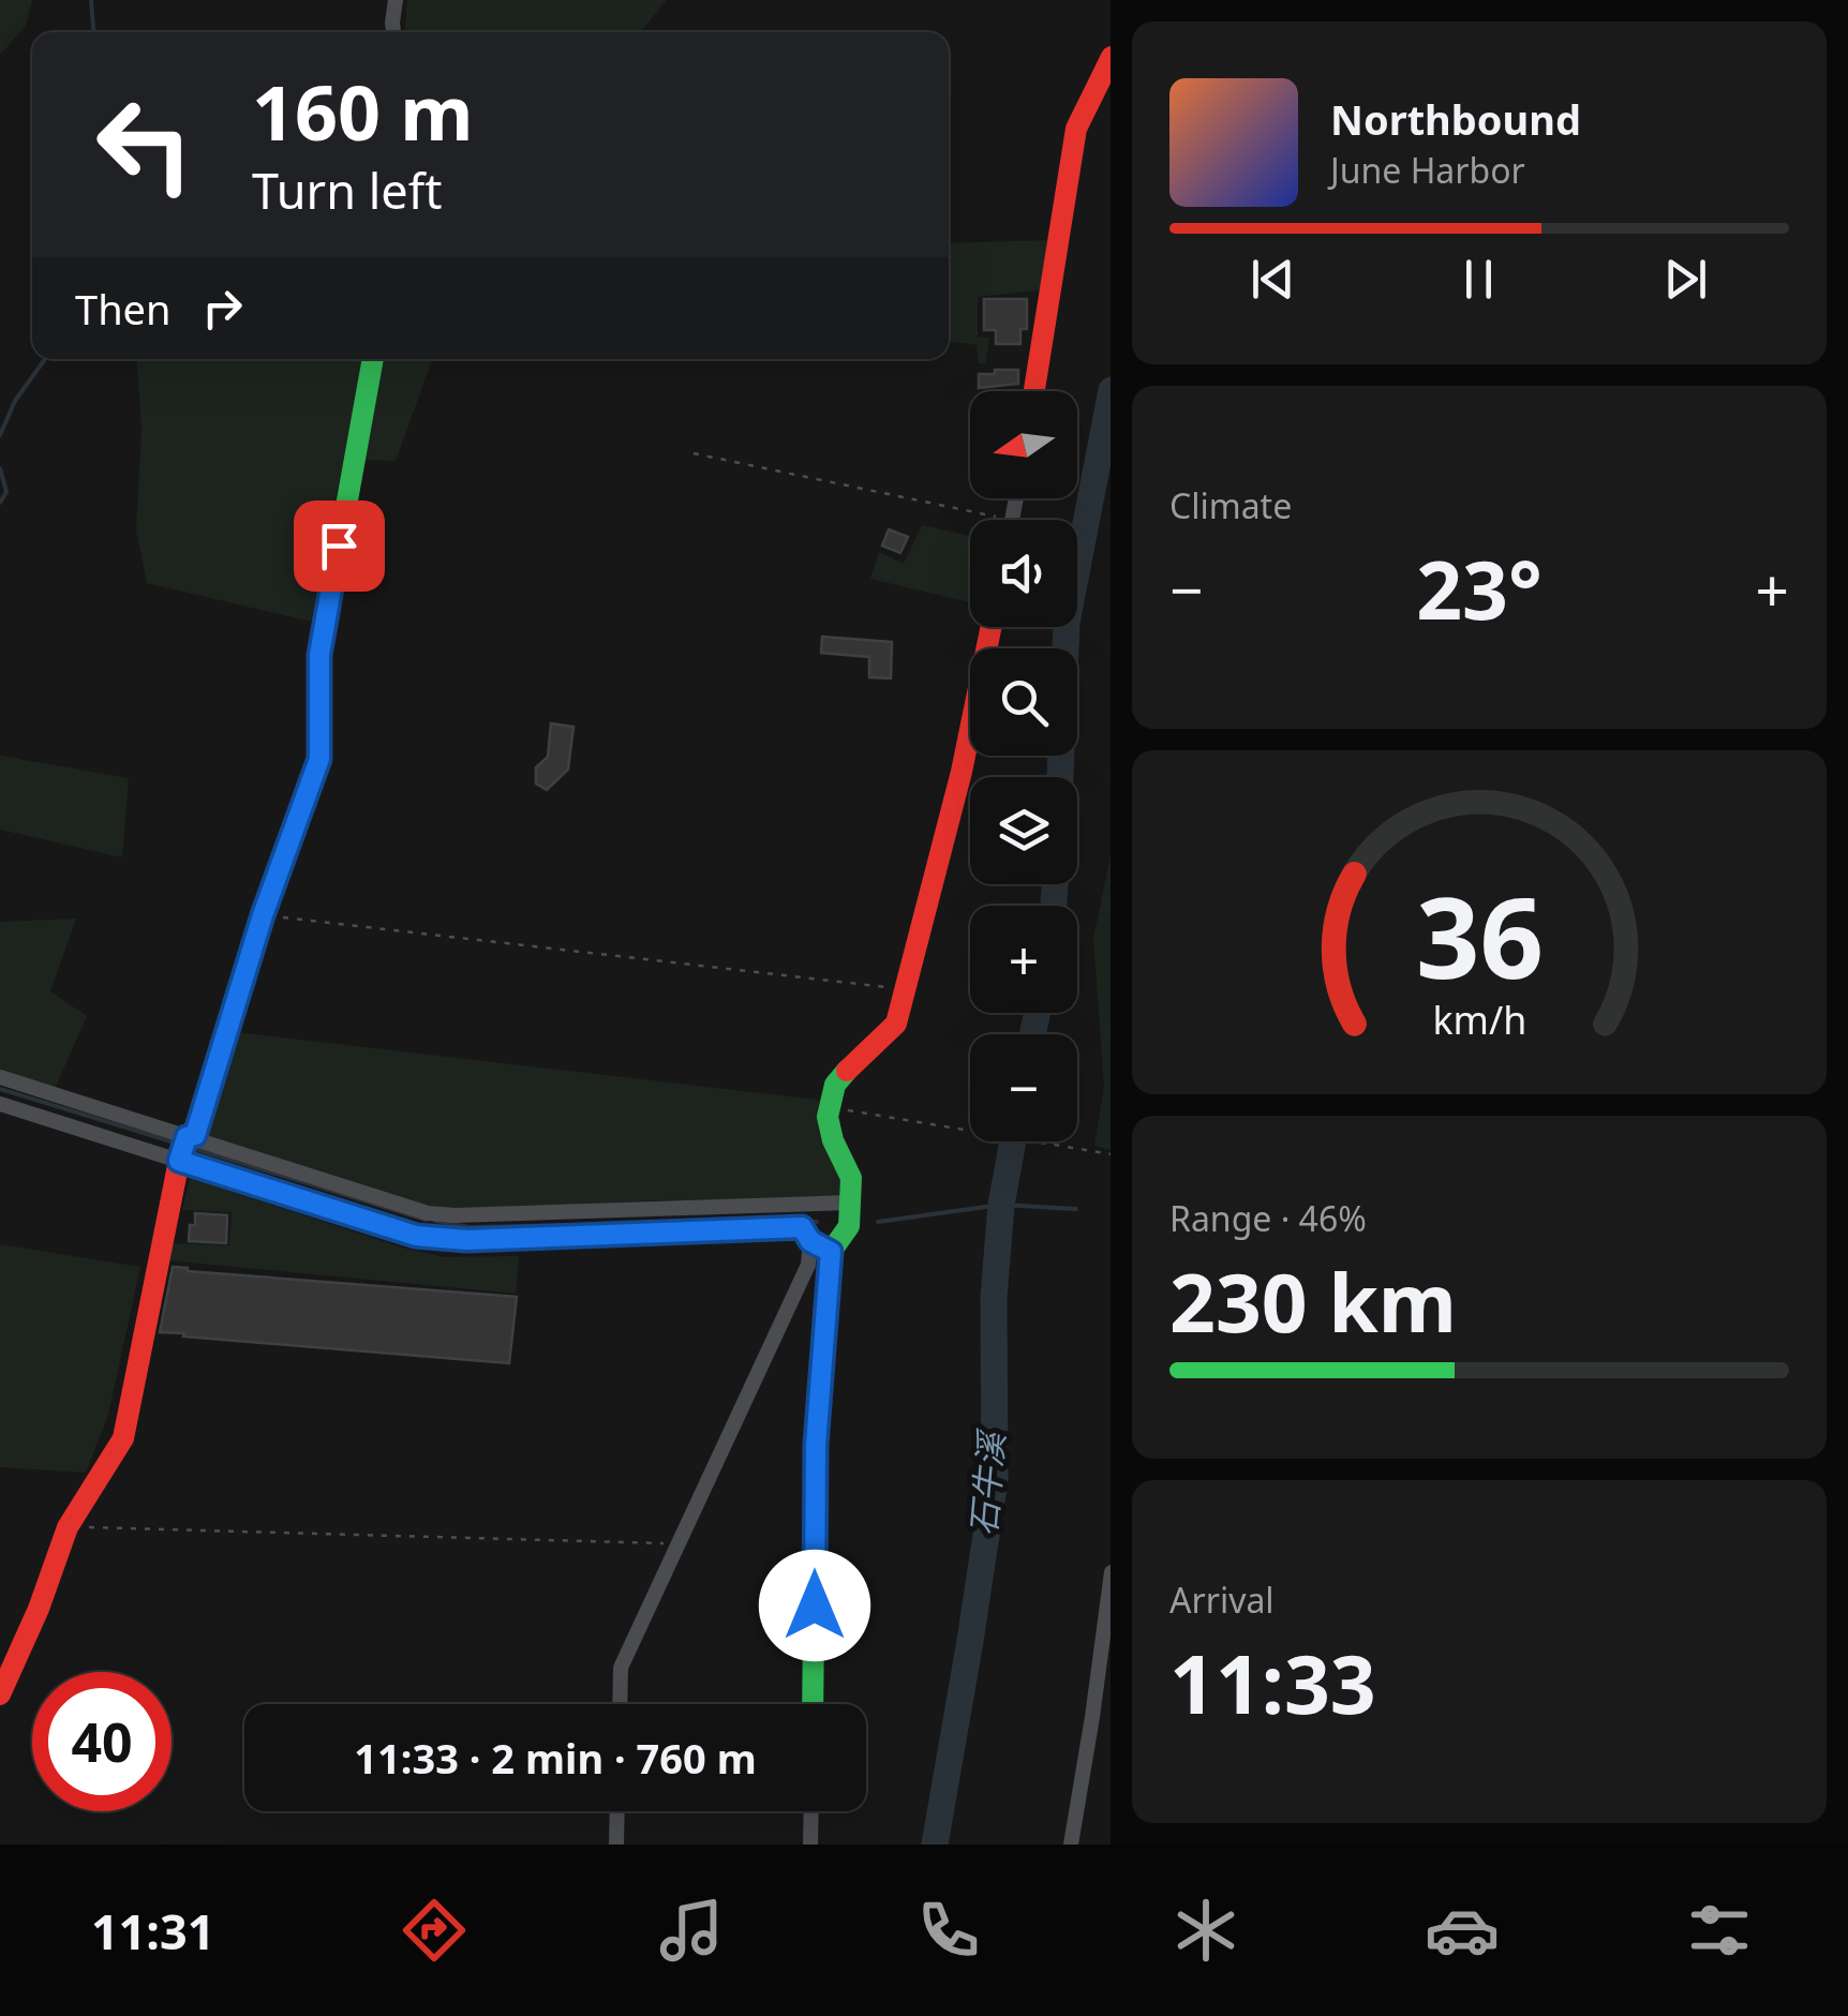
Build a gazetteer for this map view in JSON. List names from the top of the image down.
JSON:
{
  "water": ["石牛溪"],
  "north": "left",
  "page": {
    "turn": ["160 m", "Turn left"],
    "song": ["Northbound", "June Harbor"],
    "then": "Then",
    "tile": [
      "Climate",
      ["Range · 46%", "230 km"],
      ["Arrival", "11:33"]
    ],
    "map_buttons": ["+", "−"],
    "heat": ["−", "23°", "+"],
    "limit": "40",
    "trip": "11:33 · 2 min · 760 m",
    "tabs": "11:31",
    "gauge": ["36", "km/h"]
  }
}
